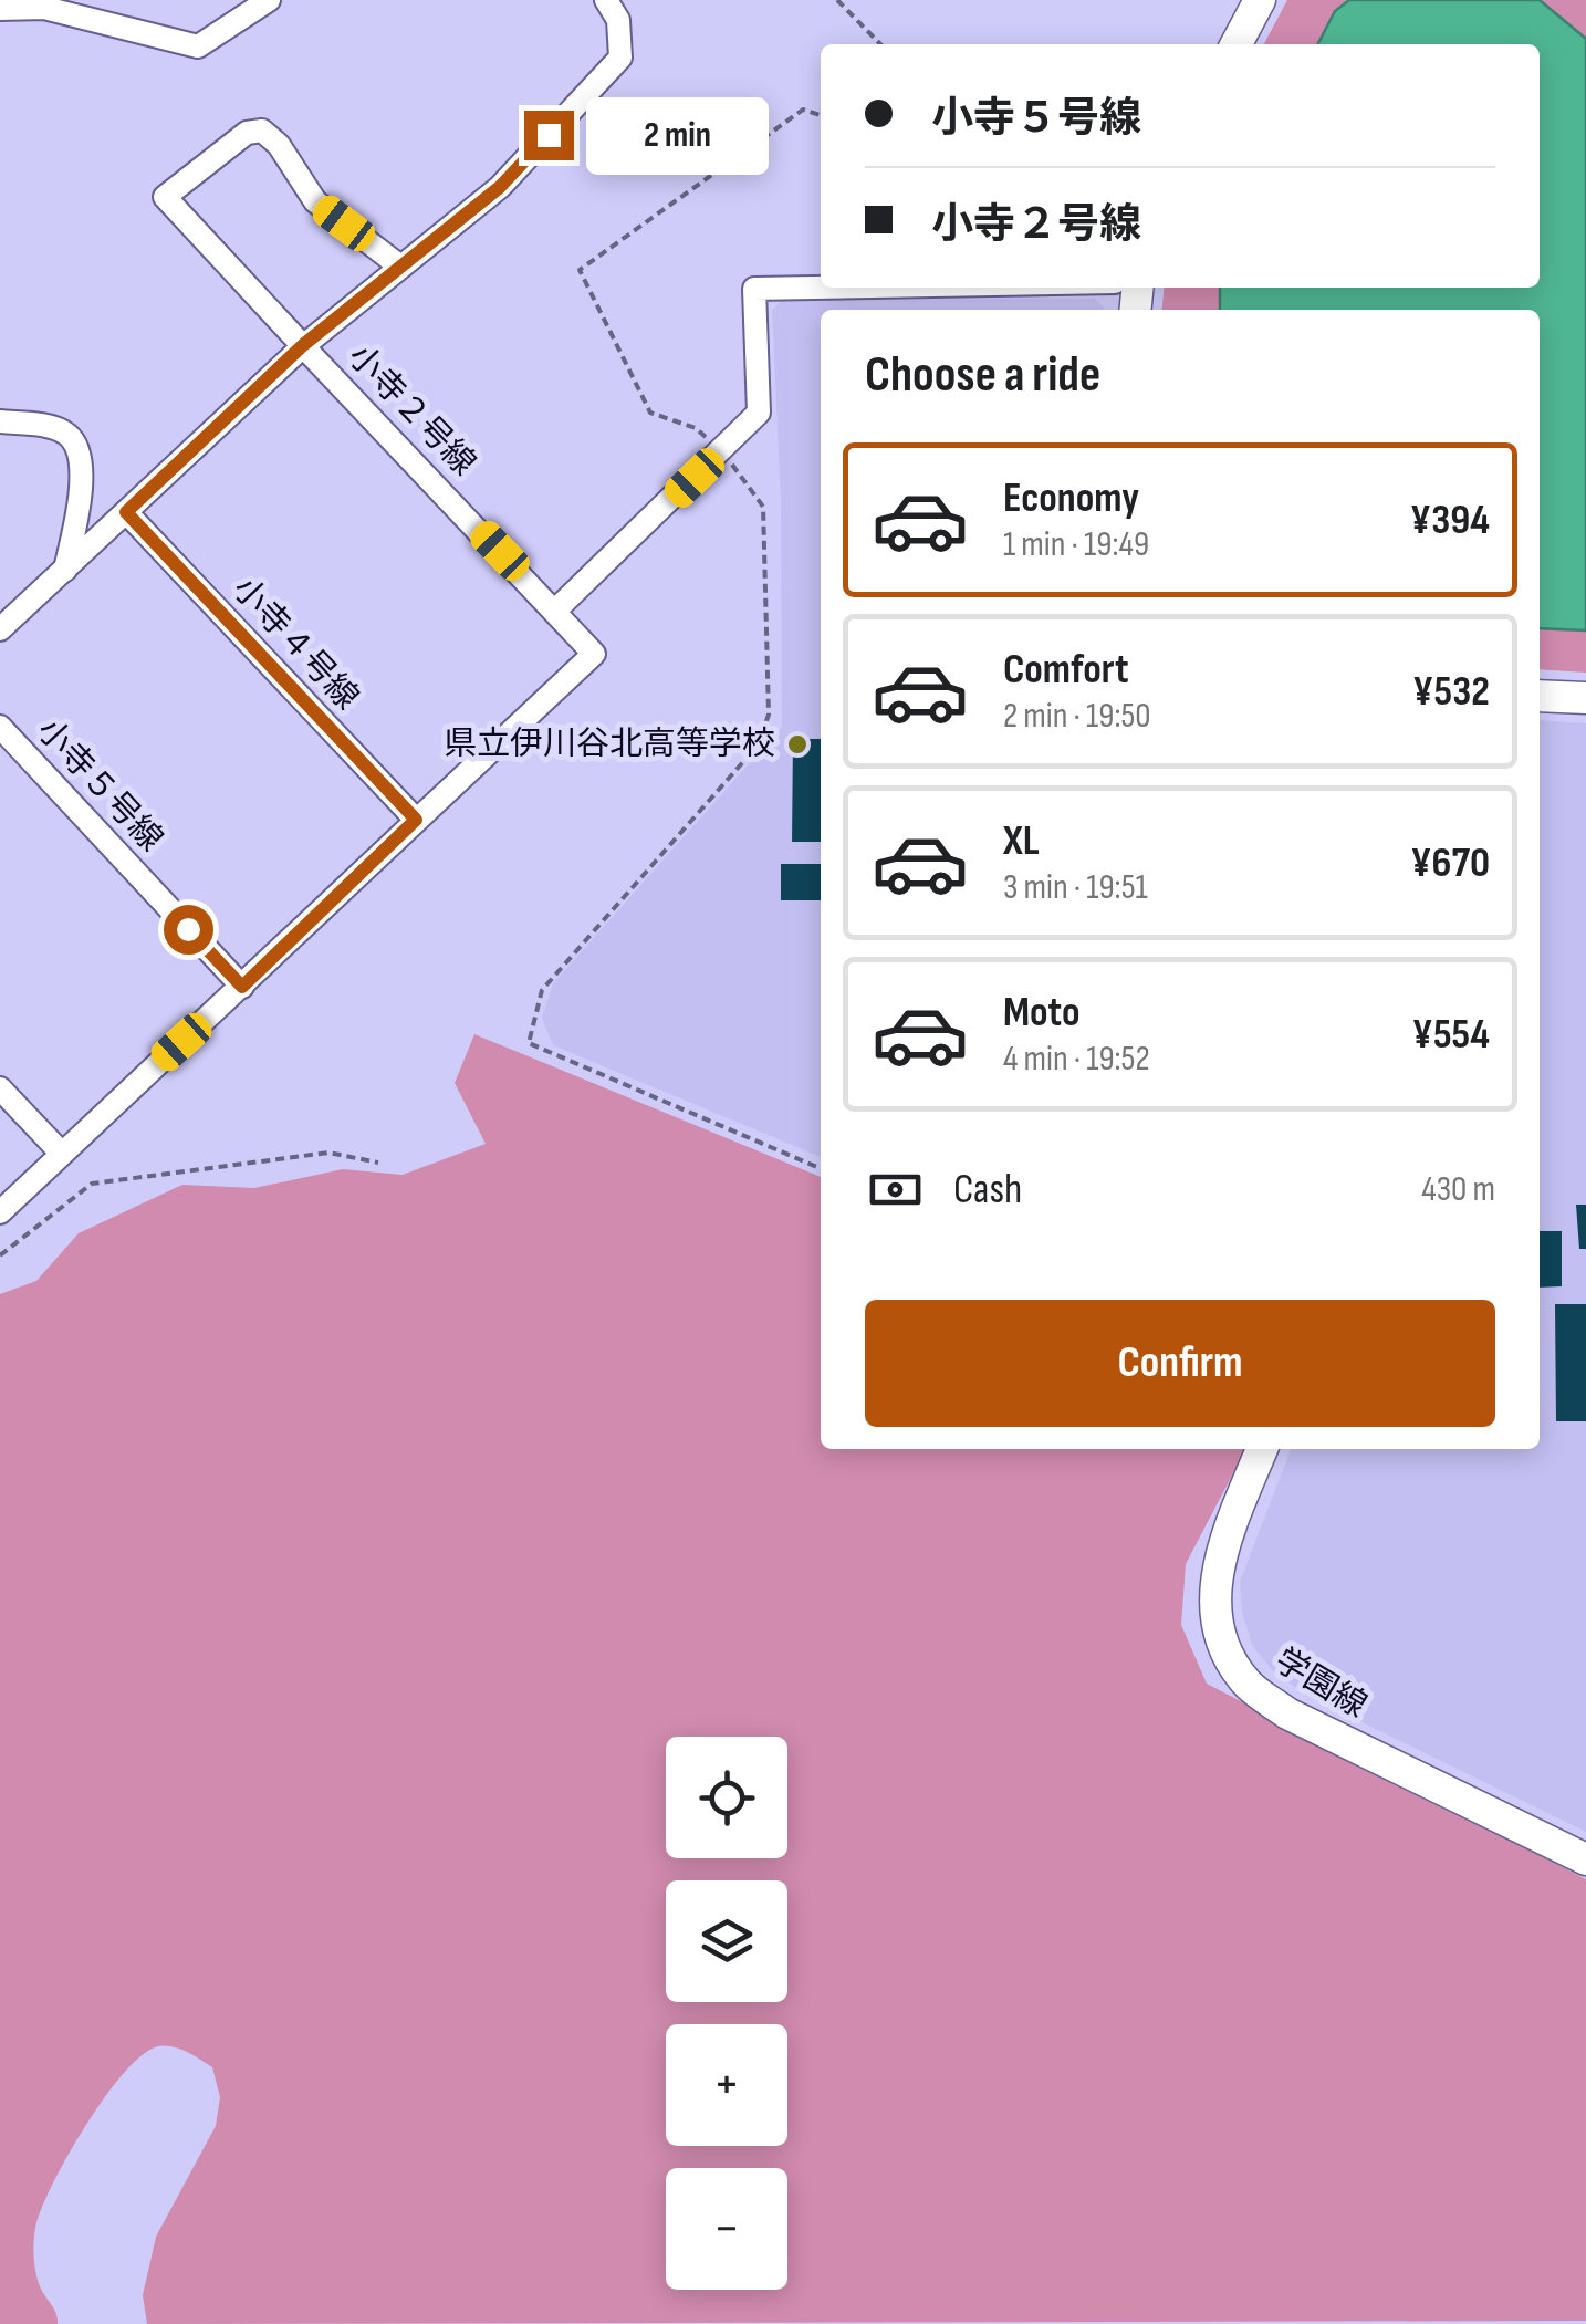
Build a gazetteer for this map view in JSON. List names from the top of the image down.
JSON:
{
  "streets": {
    "street": [
      "小寺２号線",
      "小寺４号線",
      "小寺５号線",
      "学園線"
    ]
  },
  "crossings": [
    ["小寺２号線", "小寺４号線"],
    ["小寺２号線", "小寺５号線"]
  ],
  "places": ["県立伊川谷北高等学校"],
  "page": {
    "banner": ["小寺５号線", "小寺２号線"],
    "bubble": "2 min",
    "heading": "Choose a ride",
    "list": [
      {
        "name": "Economy",
        "note": "1 min · 19:49",
        "value": "¥394"
      },
      {
        "name": "Comfort",
        "note": "2 min · 19:50",
        "value": "¥532"
      },
      {
        "name": "XL",
        "note": "3 min · 19:51",
        "value": "¥670"
      },
      {
        "name": "Moto",
        "note": "4 min · 19:52",
        "value": "¥554"
      }
    ],
    "pay": ["Cash", "430 m"],
    "buttons": "Confirm",
    "map_buttons": ["+", "−"]
  }
}
